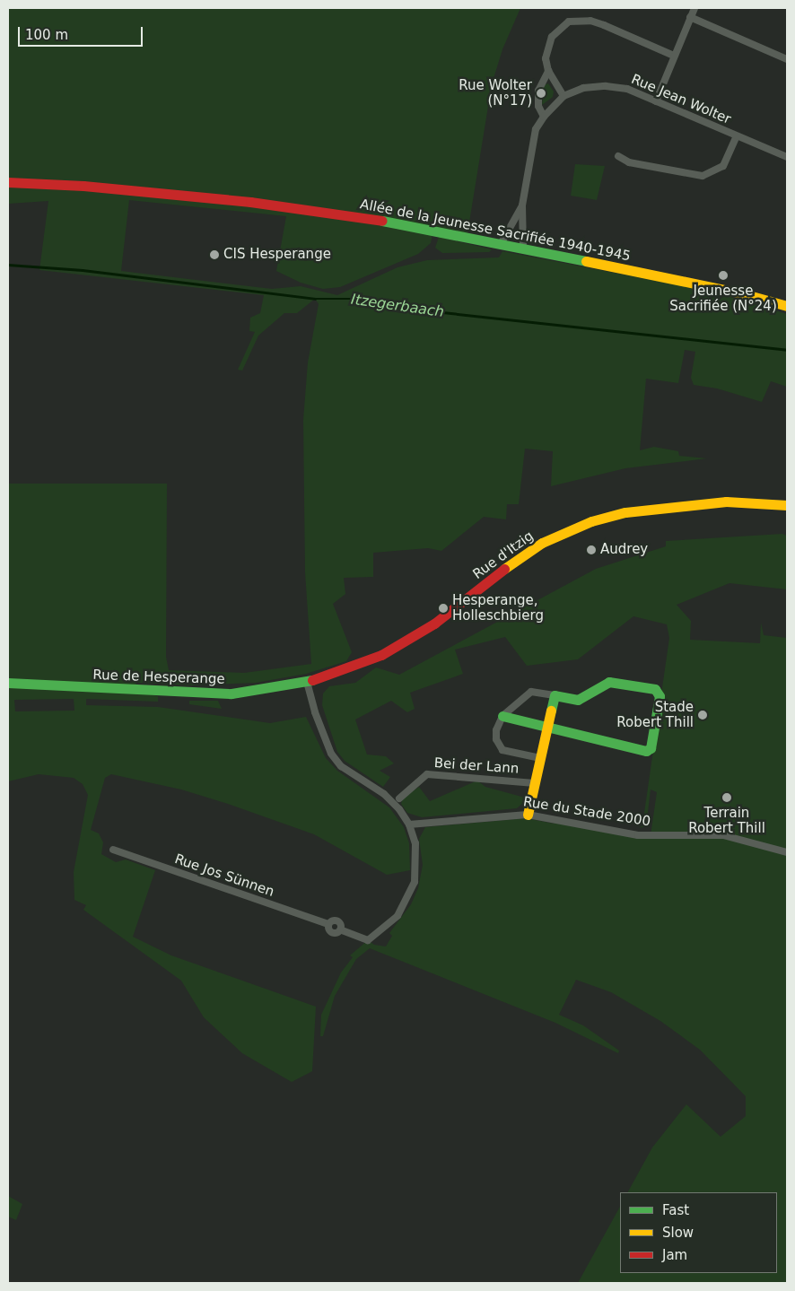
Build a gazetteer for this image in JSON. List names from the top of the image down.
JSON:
{
  "streets": {
    "main road": ["Allée de la Jeunesse Sacrifiée 1940-1945", "Rue d'Itzig", "Rue de Hesperange"],
    "street": [
      "Rue Jean Wolter",
      "Bei der Lann",
      "Rue du Stade 2000",
      "Rue Jos Sünnen"
    ]
  },
  "crossings": [
    ["Rue Jean Wolter", "Allée de la Jeunesse Sacrifiée 1940-1945"],
    ["Rue d'Itzig", "Rue de Hesperange"],
    ["Rue du Stade 2000", "Rue Jos Sünnen"]
  ],
  "water": ["Itzegerbaach"],
  "places": [
    "Rue Wolter (N°17)",
    "CIS Hesperange",
    "Jeunesse Sacrifiée (N°24)",
    "Audrey",
    "Hesperange, Holleschbierg",
    "Stade Robert Thill",
    "Terrain Robert Thill"
  ],
  "legend": ["Fast", "Slow", "Jam"],
  "scale_bar": "100 m"
}
